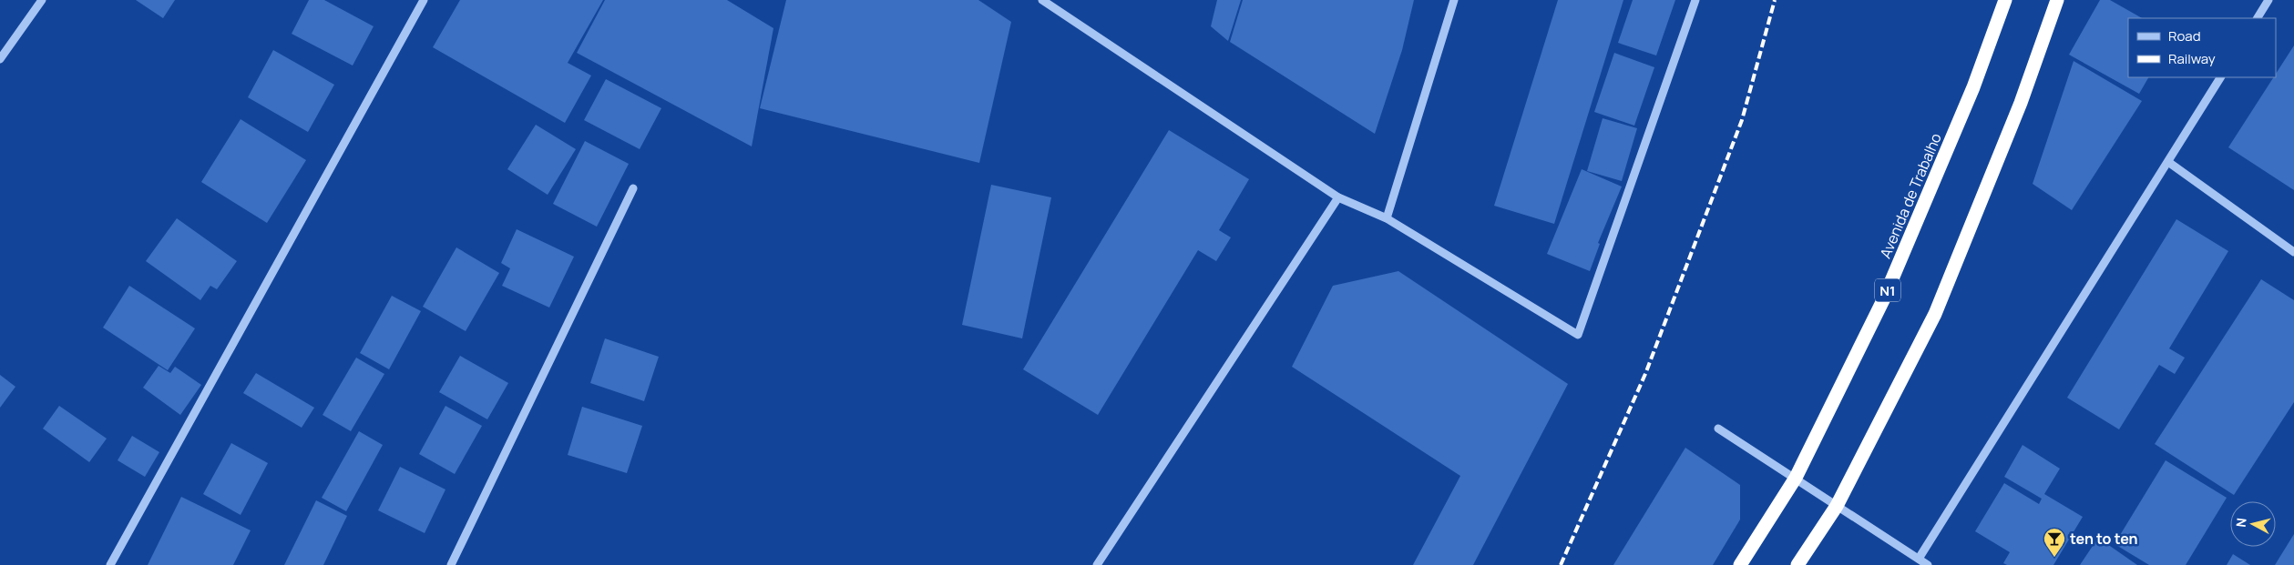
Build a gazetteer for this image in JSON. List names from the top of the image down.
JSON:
{
  "streets": {
    "highway": ["Avenida de Trabalho", "N1"]
  },
  "places": {
    "bar": ["ten to ten"]
  },
  "legend": ["Road", "Railway"],
  "north": "left"
}
